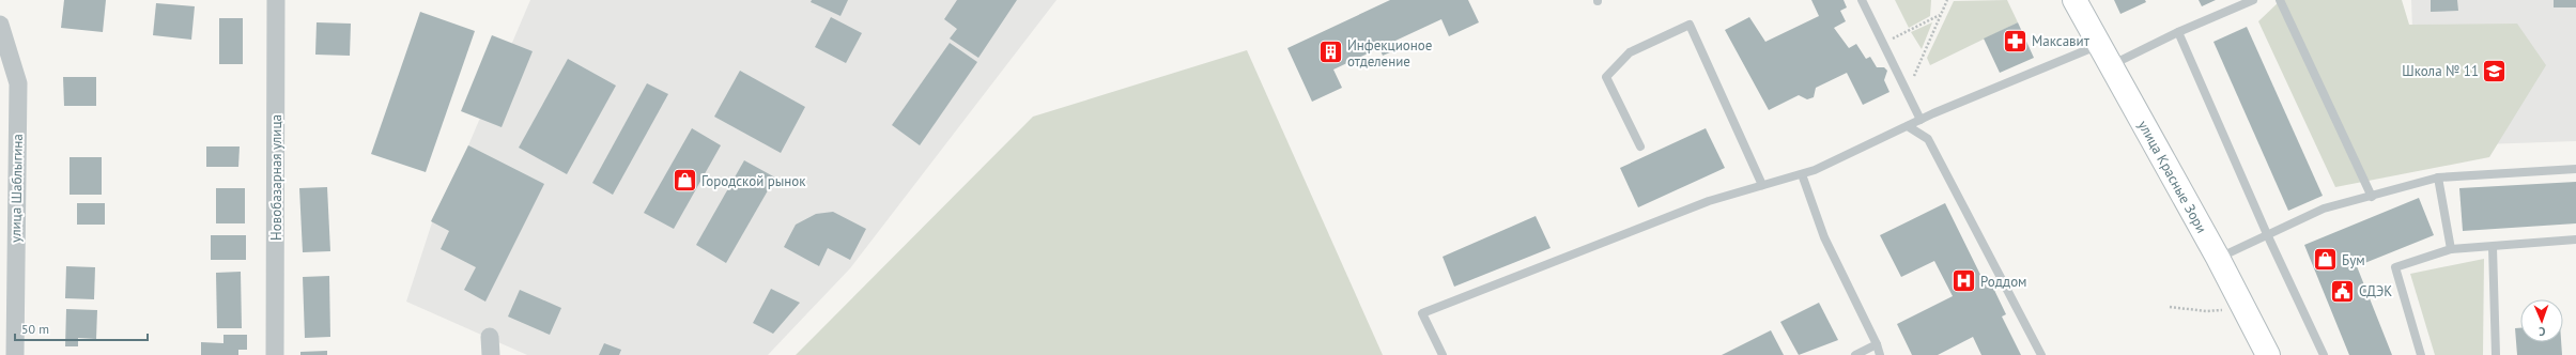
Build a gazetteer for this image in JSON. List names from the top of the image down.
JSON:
{
  "streets": {
    "main road": ["улица Красные Зори"],
    "street": ["Новобазарная улица", "улица Шаблыгина"]
  },
  "places": {
    "pharmacy": ["Максавит"],
    "building": ["Инфекционое отделение"],
    "school or university": ["Школа № 11"],
    "shop": ["Городской рынок", "Бум"],
    "hospital": ["Роддом"],
    "public building": ["СДЭК"]
  },
  "scale_bar": "50 m",
  "north": "bottom"
}
